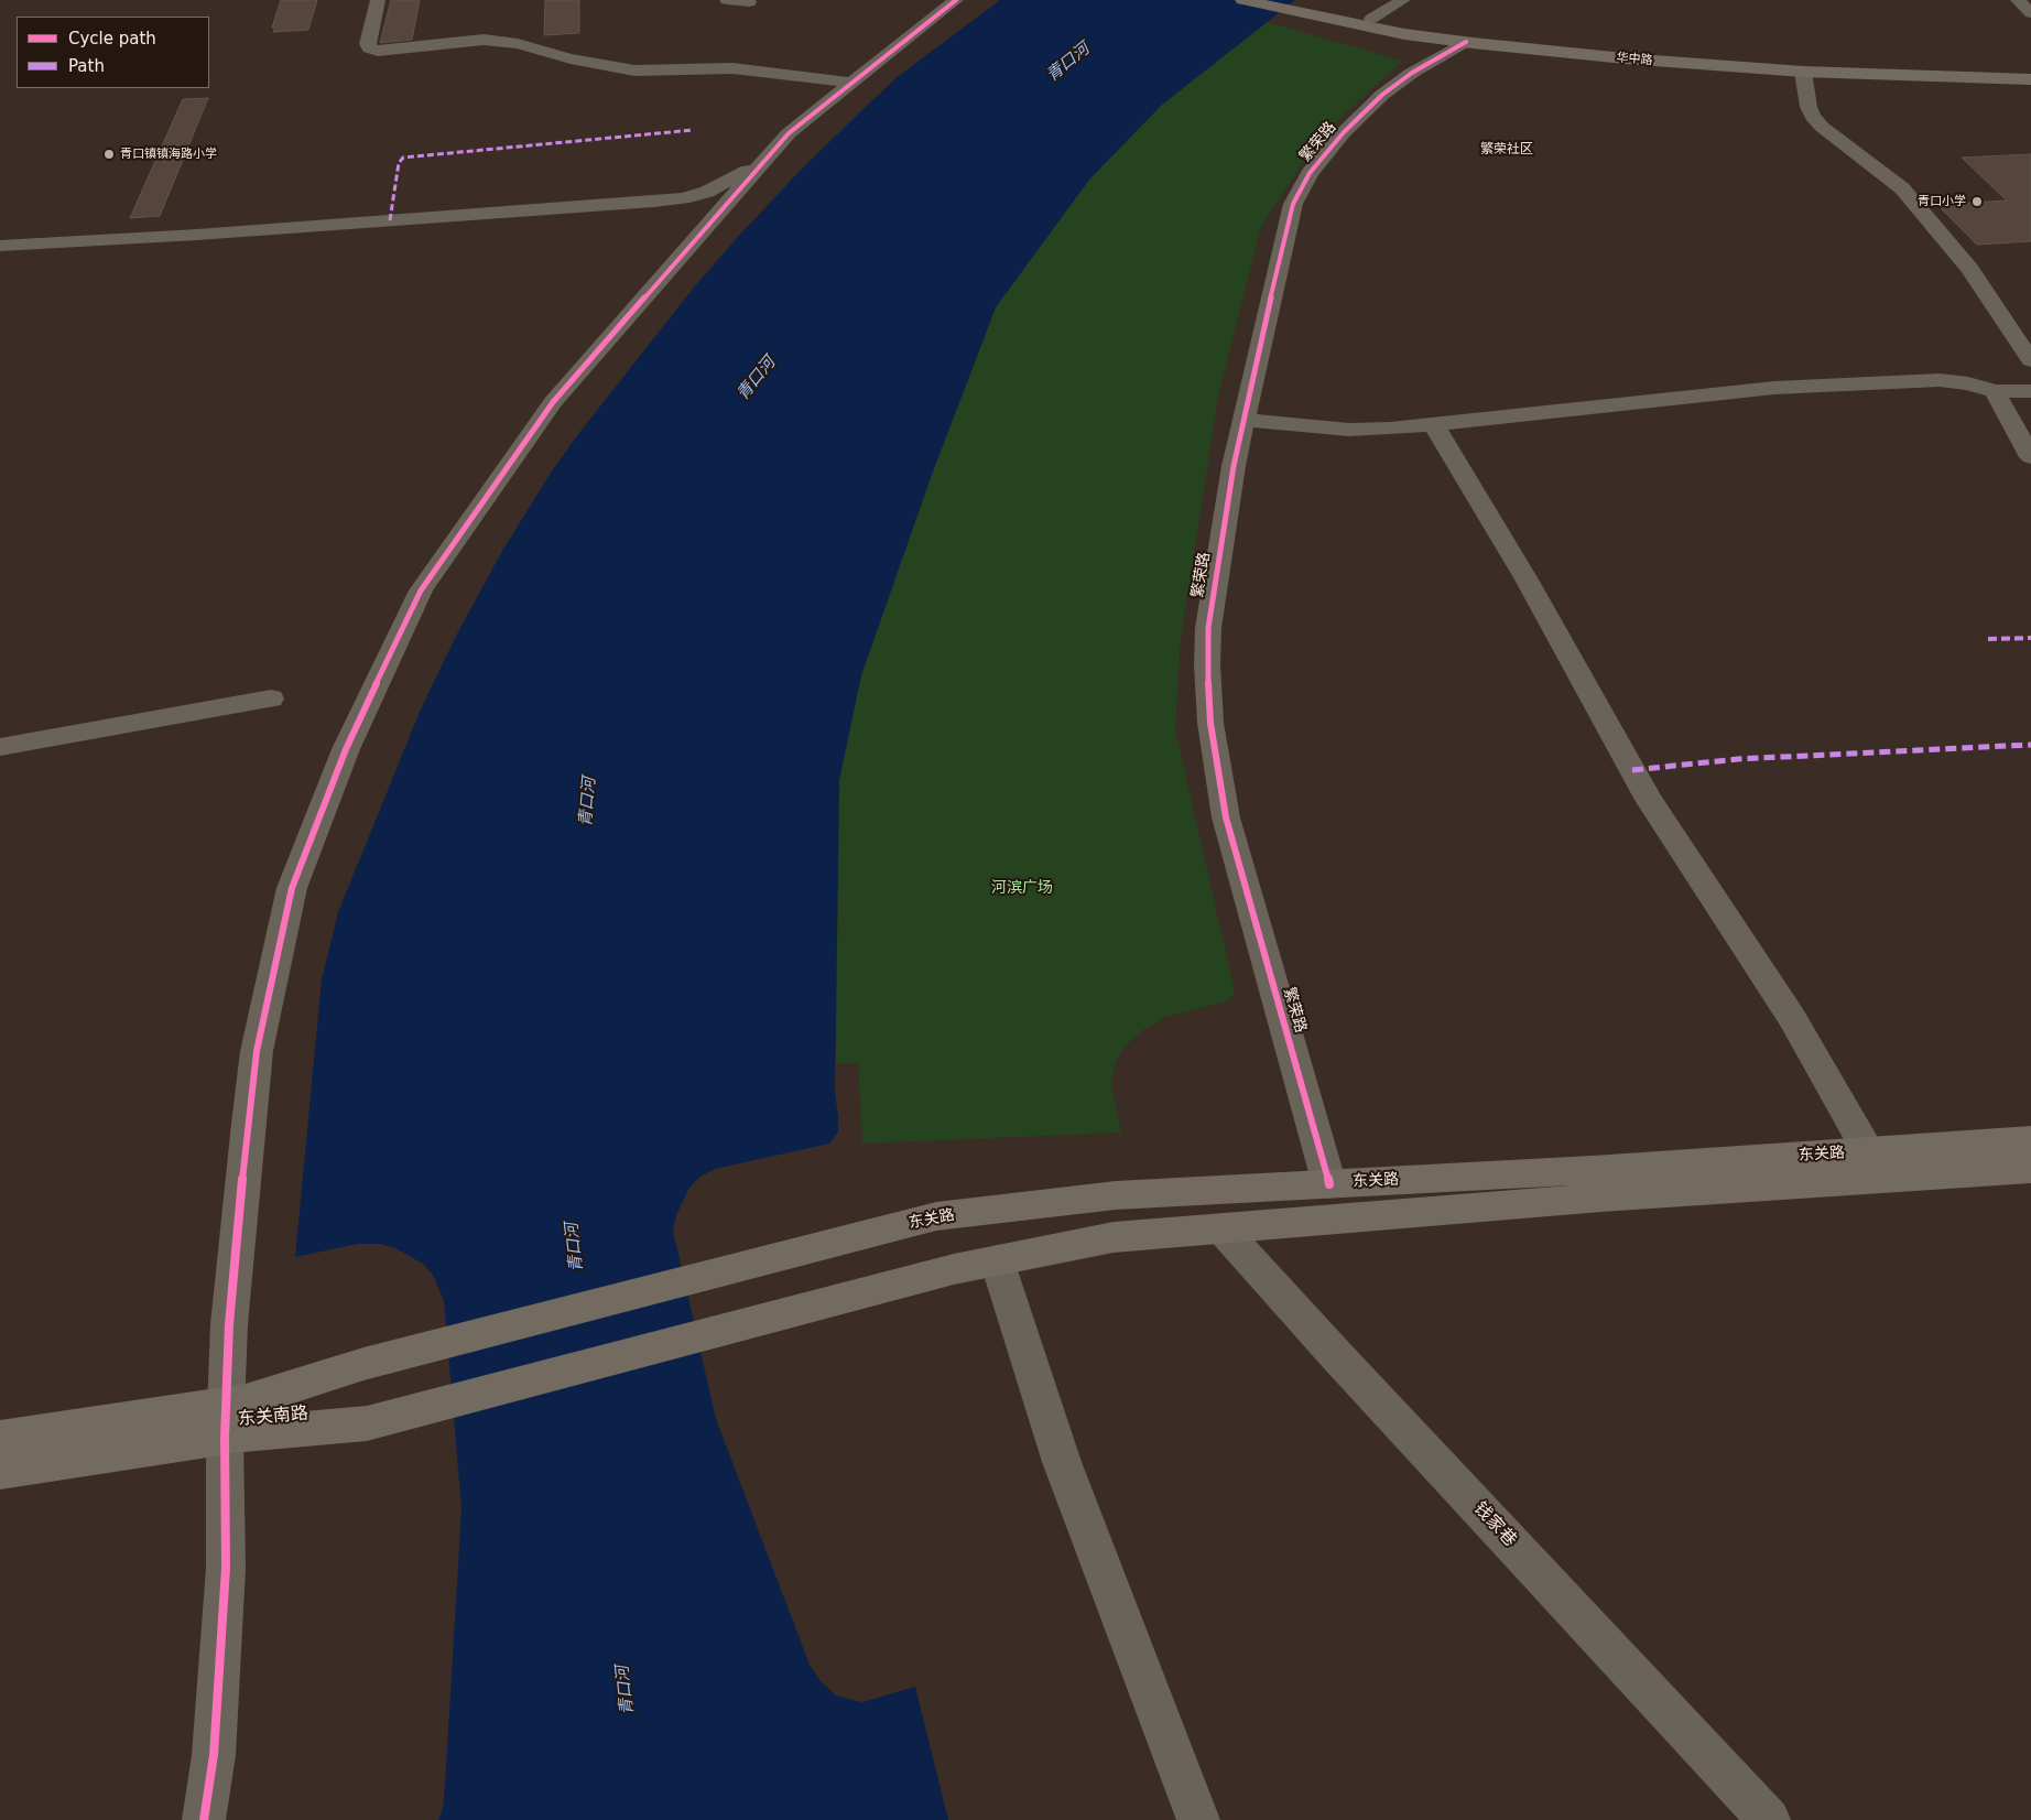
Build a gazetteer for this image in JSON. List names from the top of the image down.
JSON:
{
  "streets": {
    "main road": ["华中路", "东关路", "东关南路"],
    "street": ["繁荣路", "钱家巷"]
  },
  "crossings": [
    ["华中路", "繁荣路"],
    ["繁荣路", "东关路"],
    ["东关路", "东关南路"],
    ["东关路", "钱家巷"]
  ],
  "districts": ["繁荣社区"],
  "water": ["青口河"],
  "parks": ["河滨广场"],
  "places": ["青口镇镇海路小学", "青口小学"],
  "legend": ["Cycle path", "Path"]
}
